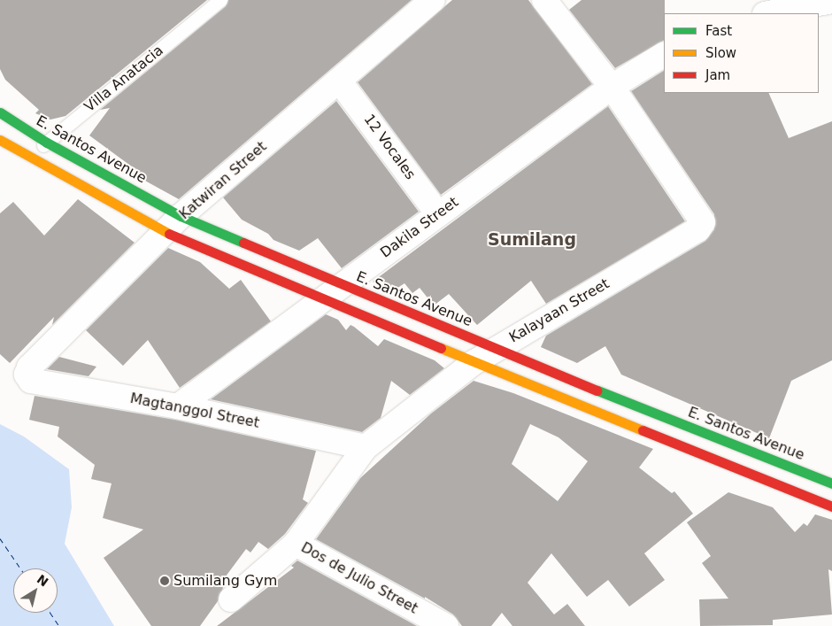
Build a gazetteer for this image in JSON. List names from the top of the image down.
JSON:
{
  "streets": {
    "street": [
      "12 Vocales",
      "E. Santos Avenue",
      "Katwiran Street",
      "Dakila Street",
      "Kalayaan Street",
      "Magtanggol Street",
      "Dos de Julio Street"
    ],
    "lane": ["Villa Anatacia"]
  },
  "crossings": [
    ["Villa Anatacia", "E. Santos Avenue"],
    ["12 Vocales", "Katwiran Street"],
    ["12 Vocales", "Dakila Street"],
    ["E. Santos Avenue", "Katwiran Street"],
    ["E. Santos Avenue", "Dakila Street"],
    ["E. Santos Avenue", "Kalayaan Street"],
    ["Katwiran Street", "Magtanggol Street"],
    ["Dakila Street", "Kalayaan Street"],
    ["Dakila Street", "Magtanggol Street"],
    ["Kalayaan Street", "Magtanggol Street"],
    ["Kalayaan Street", "Dos de Julio Street"]
  ],
  "districts": ["Sumilang"],
  "places": ["Sumilang Gym"],
  "legend": ["Fast", "Slow", "Jam"],
  "north": "top right"
}
